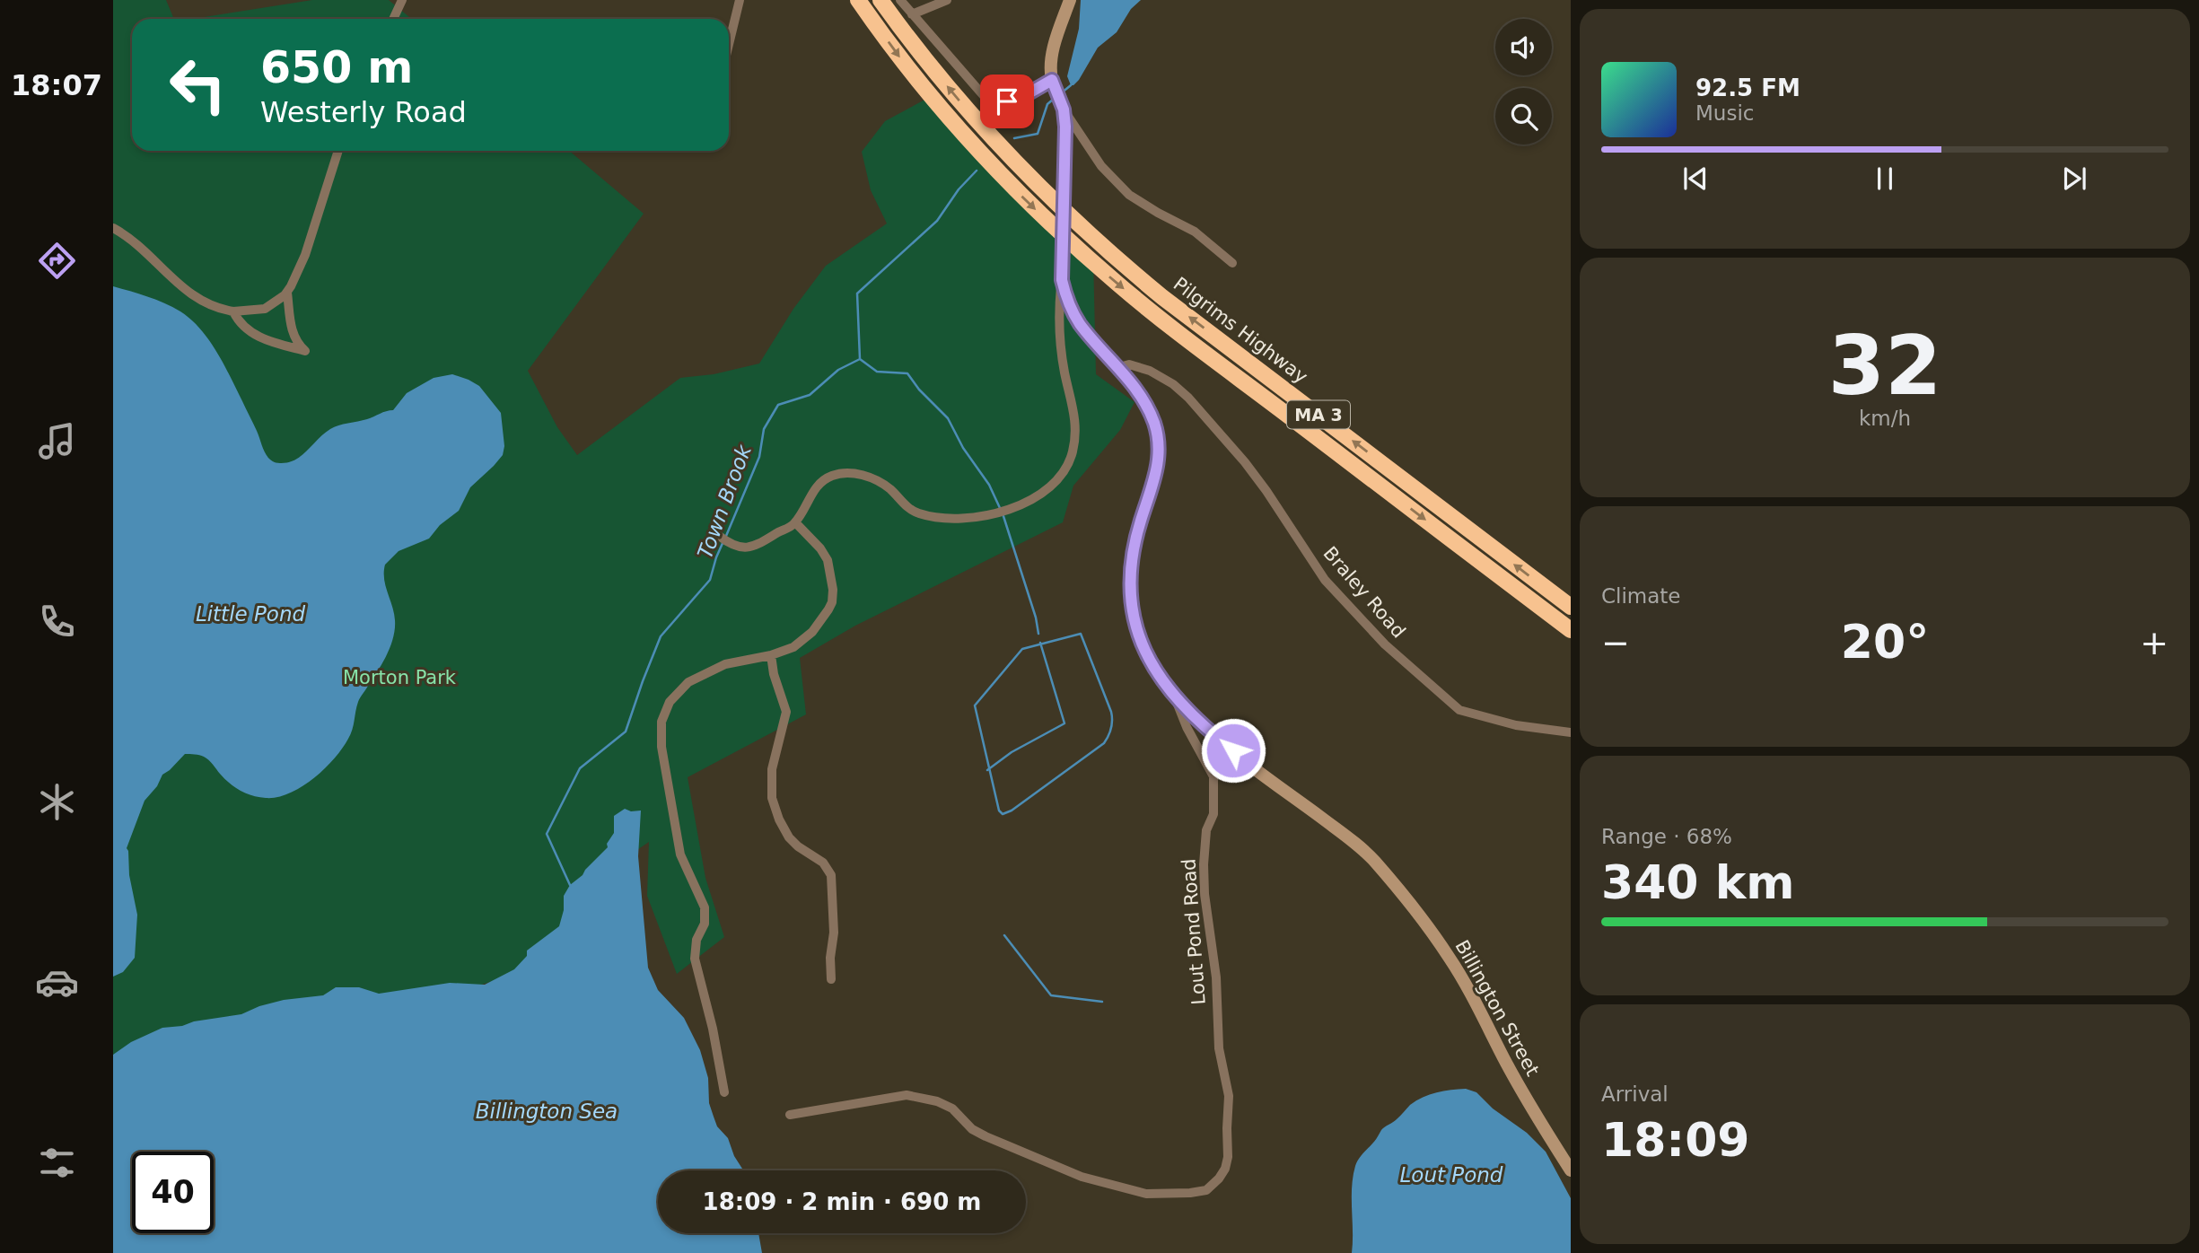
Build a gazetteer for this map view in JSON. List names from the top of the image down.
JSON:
{
  "streets": {
    "highway": ["Pilgrims Highway", "MA 3"],
    "street": ["Braley Road", "Lout Pond Road", "Billington Street"]
  },
  "crossings": [
    ["Braley Road", "Billington Street"],
    ["Lout Pond Road", "Billington Street"]
  ],
  "water": [
    "Town Brook",
    "Little Pond",
    "Billington Sea",
    "Lout Pond"
  ],
  "parks": ["Morton Park"],
  "page": {
    "tabs": "18:07",
    "turn": ["650 m", "Westerly Road"],
    "song": ["92.5 FM", "Music"],
    "tile": [
      ["32", "km/h"],
      "Climate",
      ["Range · 68%", "340 km"],
      ["Arrival", "18:09"]
    ],
    "heat": ["−", "20°", "+"],
    "limit": "40",
    "trip": "18:09 · 2 min · 690 m"
  }
}
